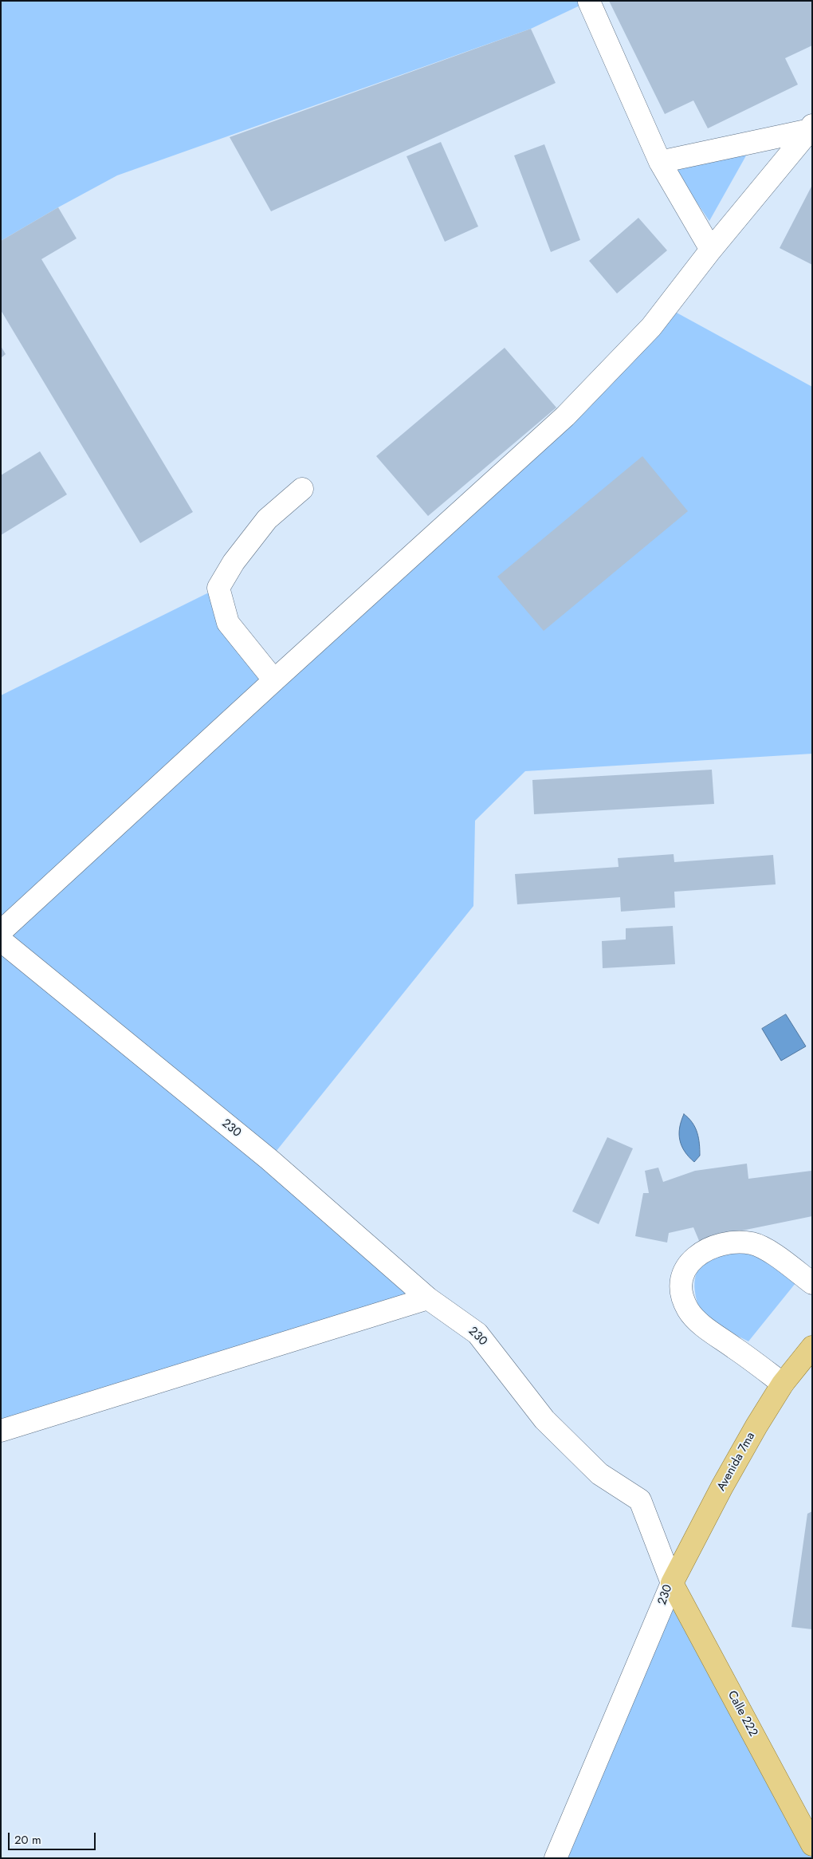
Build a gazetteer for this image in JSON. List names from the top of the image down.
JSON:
{
  "streets": {
    "main road": ["Avenida 7ma", "Calle 222"],
    "street": ["230"]
  },
  "crossings": [
    ["230", "Avenida 7ma"],
    ["230", "Calle 222"],
    ["Avenida 7ma", "Calle 222"]
  ],
  "scale_bar": "20 m"
}
